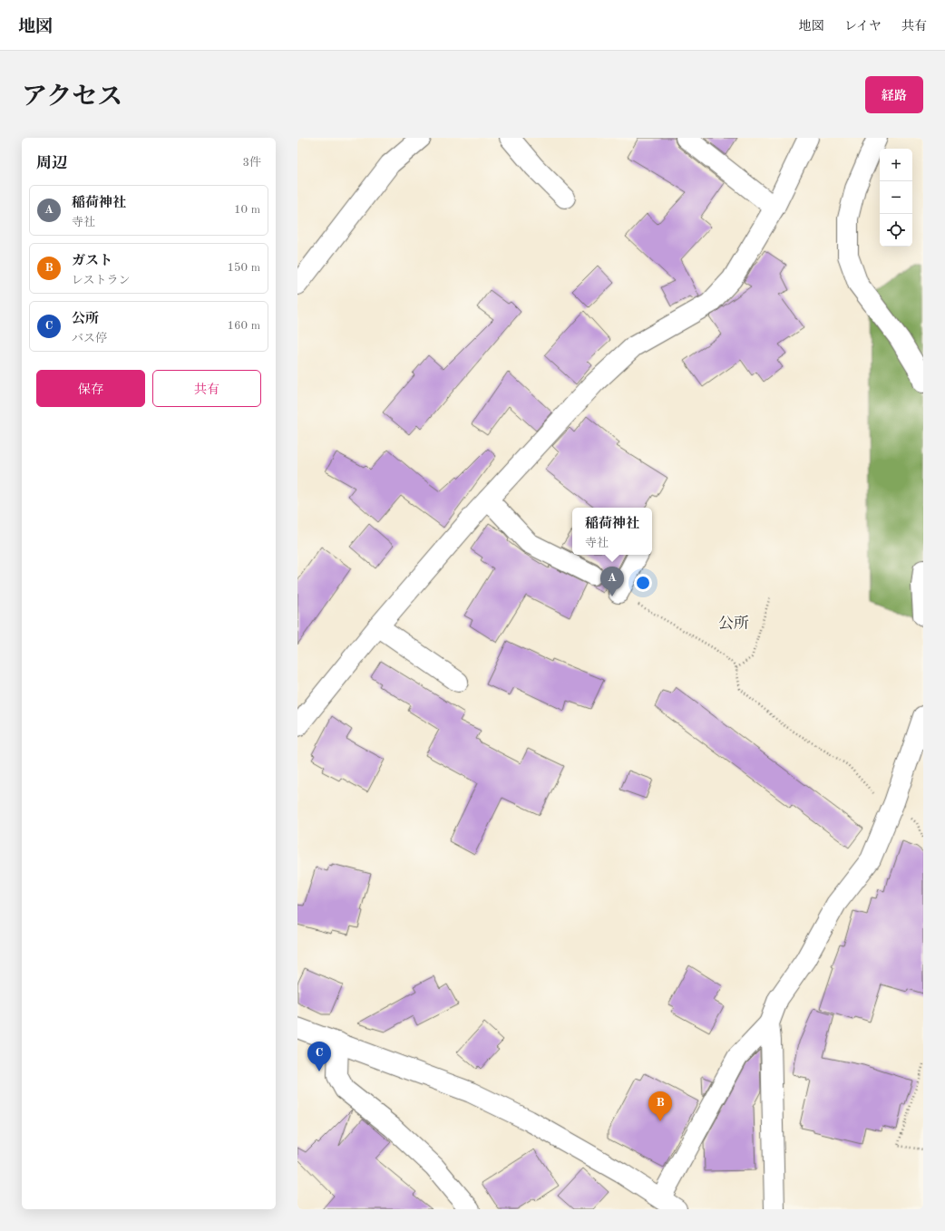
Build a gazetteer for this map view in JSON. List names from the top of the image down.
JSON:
{
  "districts": ["公所"],
  "page": {
    "header": "地図",
    "nav": ["地図", "レイヤ", "共有"],
    "title": "アクセス",
    "buttons": [
      "経路",
      ["保存", "共有"]
    ],
    "heading": ["周辺", "3件"],
    "map_buttons": ["+", "−"],
    "list": [
      {
        "mark": "A",
        "name": "稲荷神社",
        "note": "寺社",
        "value": "10 m"
      },
      {
        "mark": "B",
        "name": "ガスト",
        "note": "レストラン",
        "value": "150 m"
      },
      {
        "mark": "C",
        "name": "公所",
        "note": "バス停",
        "value": "160 m"
      }
    ],
    "popup": ["稲荷神社", "寺社"],
    "pins": ["A", "C", "B"]
  }
}
